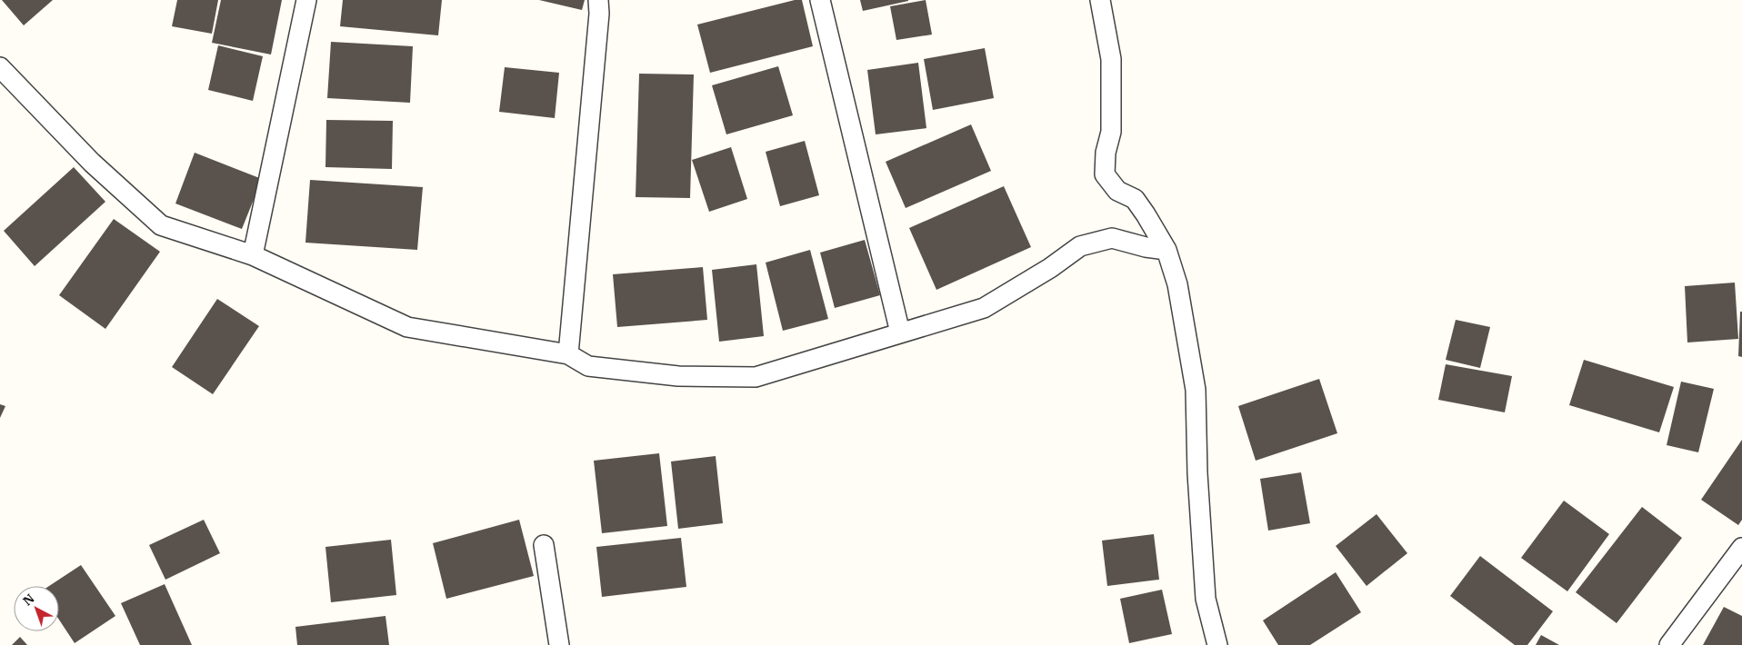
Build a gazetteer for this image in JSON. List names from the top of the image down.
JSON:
{
  "north": "top left"
}
